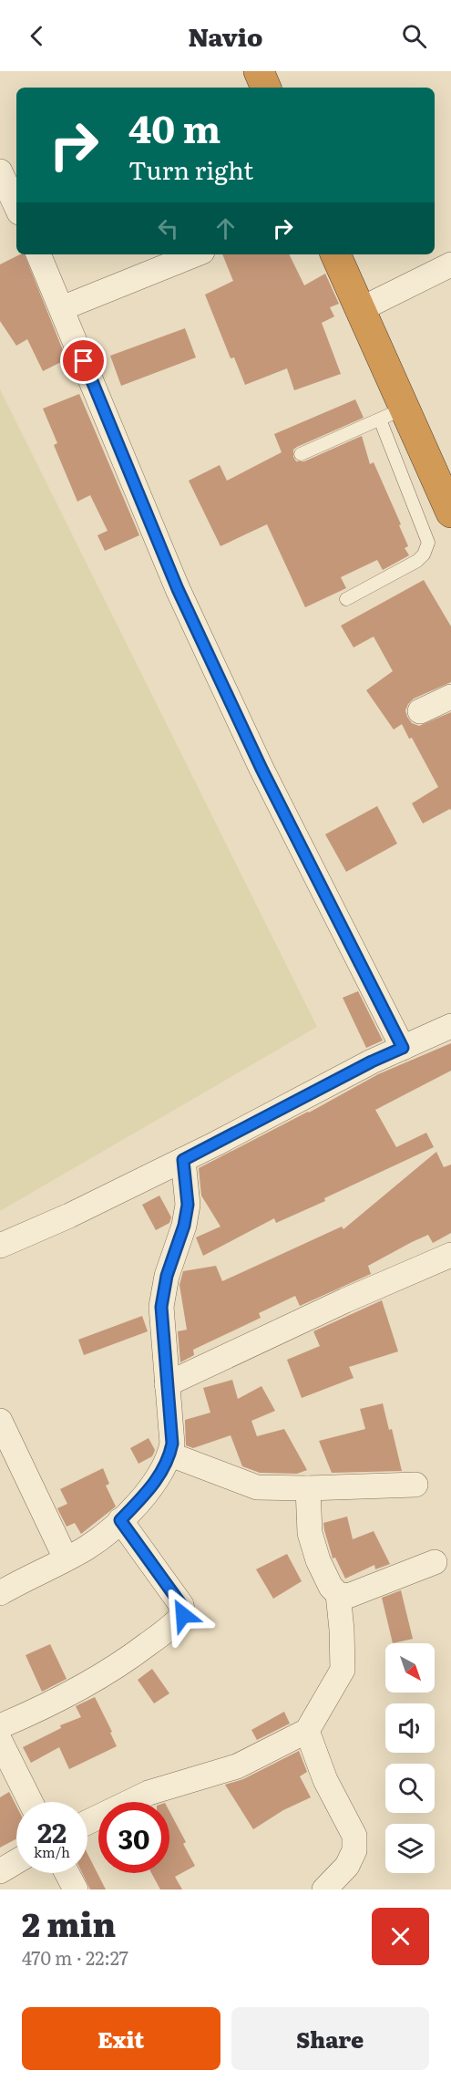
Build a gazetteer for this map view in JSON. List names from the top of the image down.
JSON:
{
  "north": "bottom right",
  "page": {
    "header": "Navio",
    "turn": ["40 m", "Turn right"],
    "speed": "22 km/h",
    "limit": "30",
    "heading": ["2 min", "470 m · 22:27"],
    "buttons": ["Exit", "Share"]
  }
}
